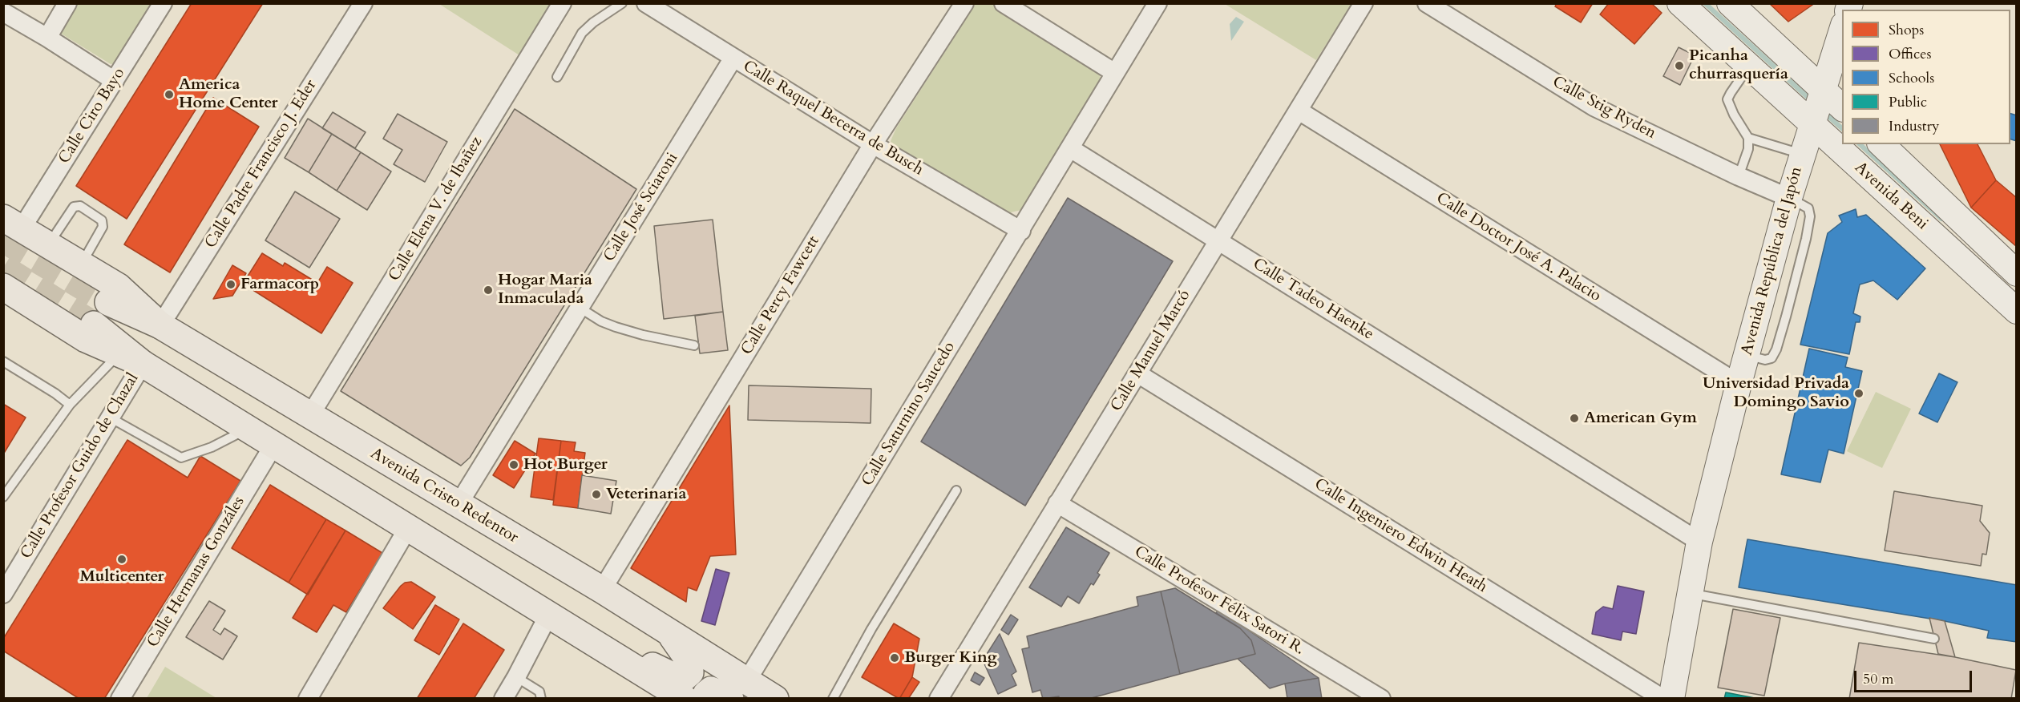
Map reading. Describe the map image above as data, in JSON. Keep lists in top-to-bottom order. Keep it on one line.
{"streets":{"main road":["Avenida Cristo Redentor"],"street":["Calle Stig Ryden","Calle Ciro Bayo","Calle Raquel Becerra de Busch","Calle Padre Francisco J. Eder","Avenida Beni","Calle José Sciaroni","Calle Elena V. de Ibañez","Calle Doctor José A. Palacio","Avenida República del Japón","Calle Percy Fawcett","Calle Tadeo Haenke","Calle Manuel Marcó","Calle Saturnino Saucedo","Calle Profesor Guido de Chazal","Calle Ingeniero Edwin Heath","Calle Hermanas Gonzáles","Calle Profesor Félix Satori R."]},"crossings":[["Calle Stig Ryden","Avenida República del Japón"],["Calle Raquel Becerra de Busch","Calle José Sciaroni"],["Calle Raquel Becerra de Busch","Calle Percy Fawcett"],["Calle Raquel Becerra de Busch","Calle Saturnino Saucedo"],["Calle Padre Francisco J. Eder","Avenida Cristo Redentor"],["Avenida Beni","Avenida República del Japón"],["Calle José Sciaroni","Avenida Cristo Redentor"],["Calle Elena V. de Ibañez","Avenida Cristo Redentor"],["Calle Doctor José A. Palacio","Avenida República del Japón"],["Calle Doctor José A. Palacio","Calle Manuel Marcó"],["Avenida República del Japón","Calle Tadeo Haenke"],["Calle Percy Fawcett","Avenida Cristo Redentor"],["Calle Tadeo Haenke","Calle Manuel Marcó"],["Calle Tadeo Haenke","Calle Saturnino Saucedo"],["Calle Manuel Marcó","Calle Ingeniero Edwin Heath"],["Calle Manuel Marcó","Calle Profesor Félix Satori R."],["Calle Saturnino Saucedo","Avenida Cristo Redentor"]],"places":["Picanha churrasquería","America Home Center","Farmacorp","Hogar Maria Inmaculada","Universidad Privada Domingo Savio","American Gym","Hot Burger","Veterinaria","Multicenter","Burger King"],"legend":["Shops","Offices","Schools","Public","Industry"],"scale_bar":"50 m"}
